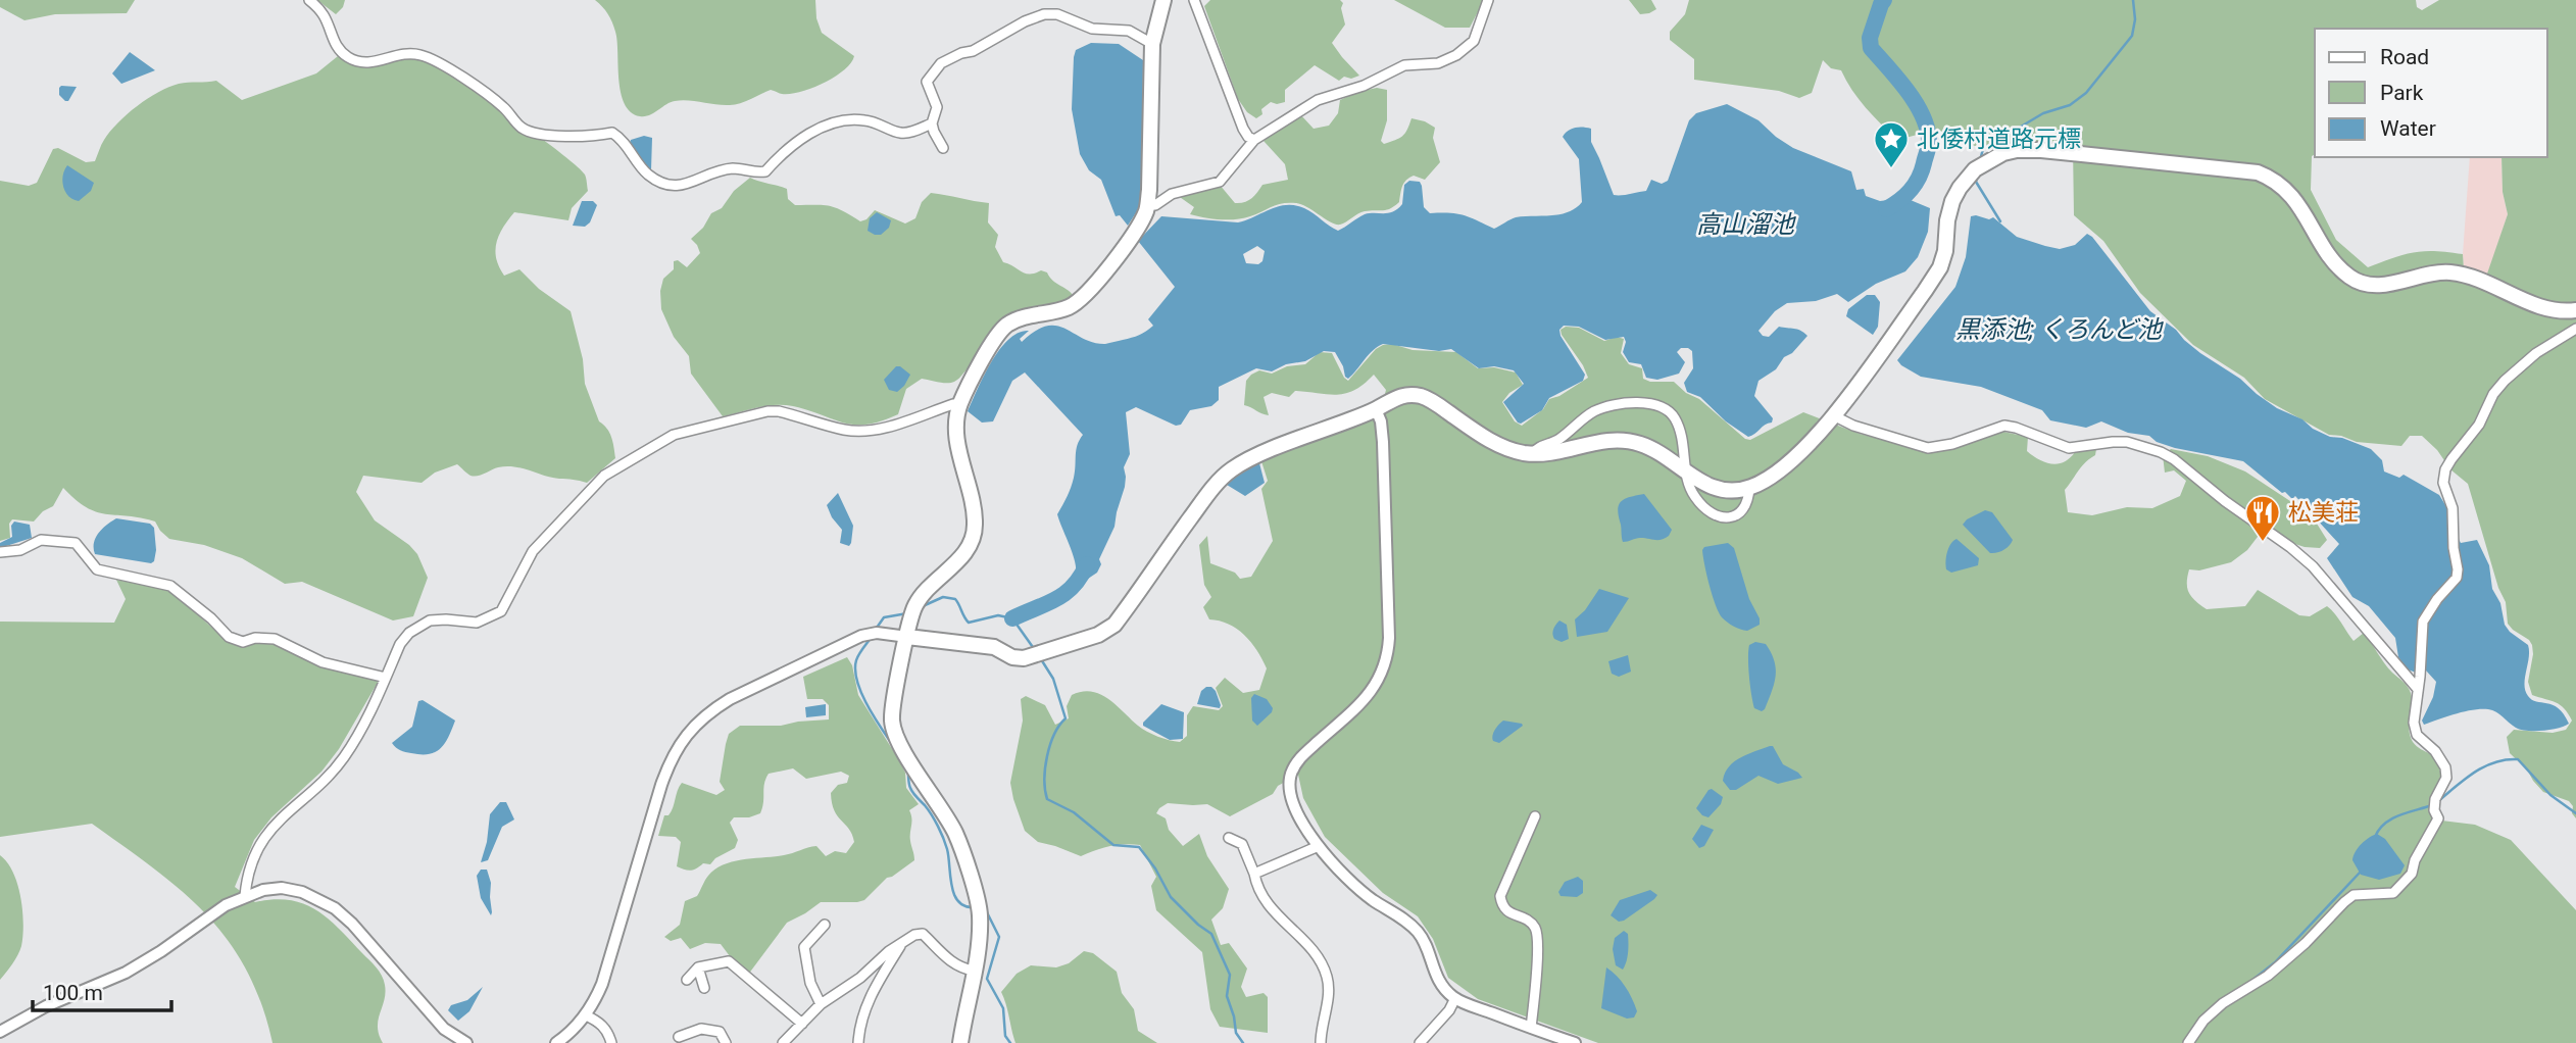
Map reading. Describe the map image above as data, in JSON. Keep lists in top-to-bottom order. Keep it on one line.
{"water":["高山溜池","黒添池; くろんど池"],"places":{"place":["北倭村道路元標"],"restaurant":["松美荘"]},"legend":["Road","Park","Water"],"scale_bar":"100 m"}
